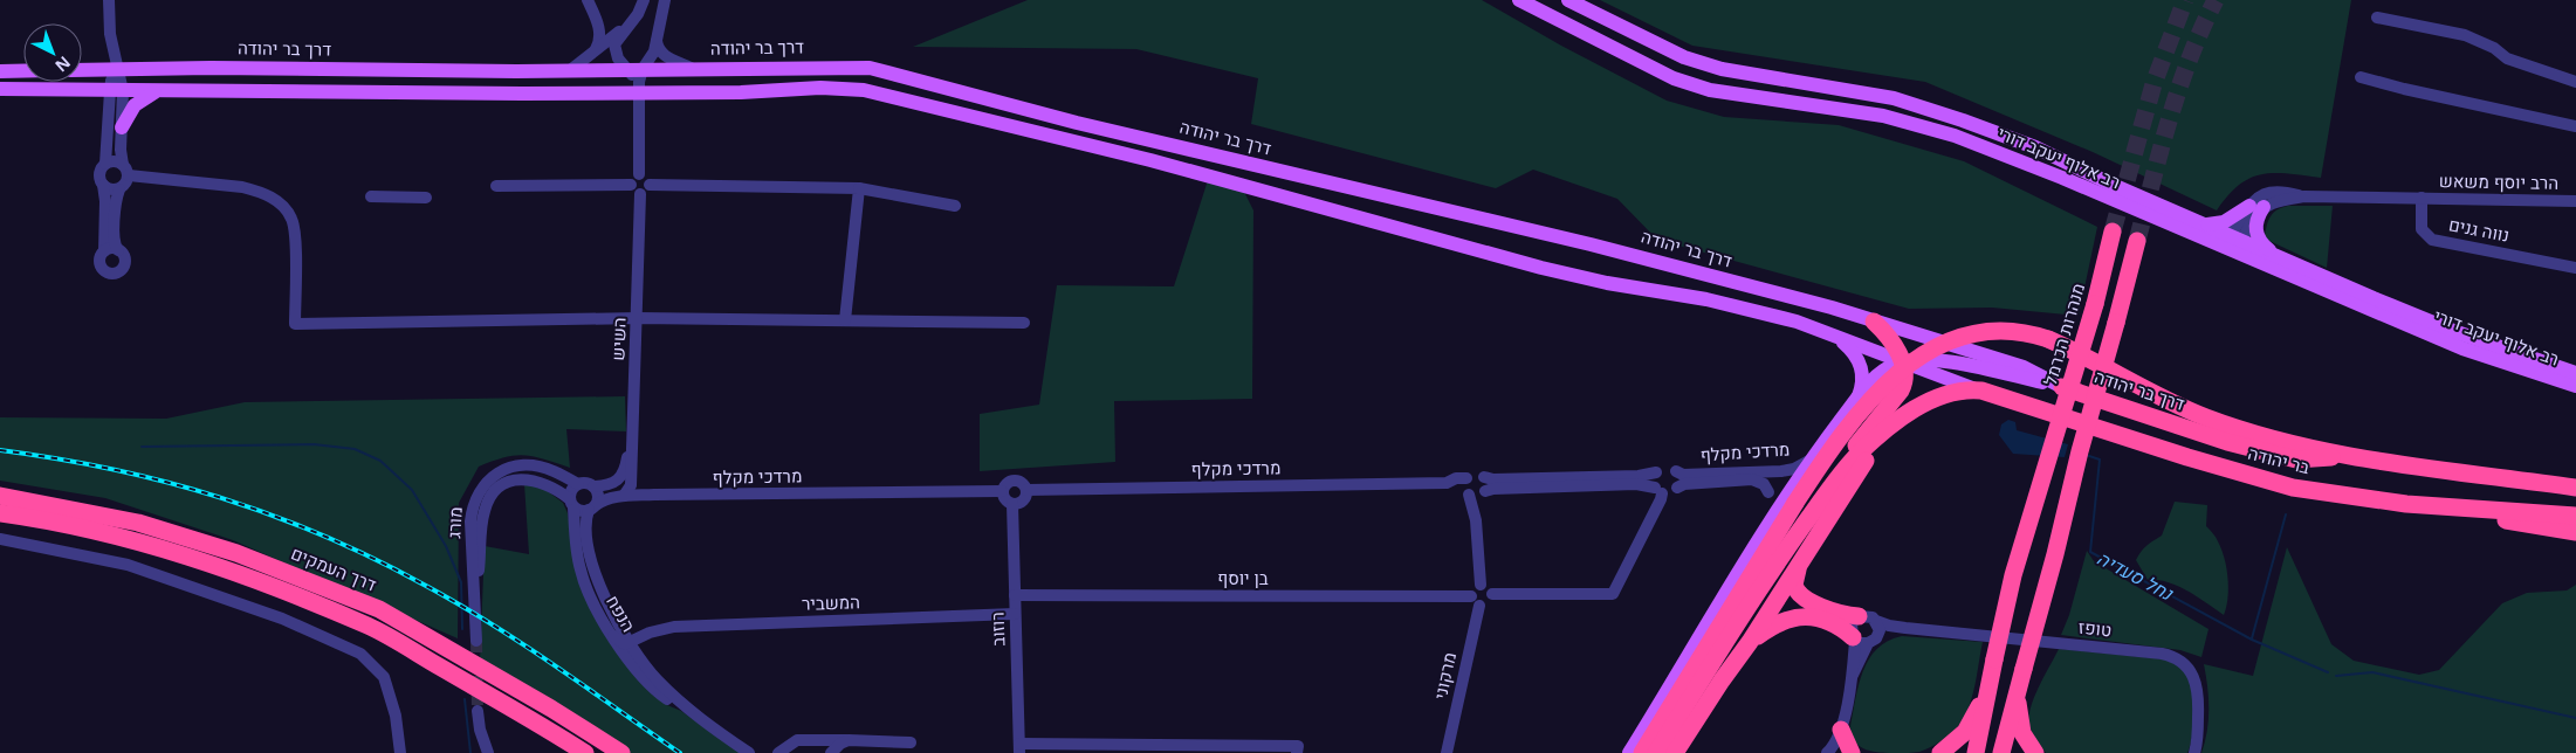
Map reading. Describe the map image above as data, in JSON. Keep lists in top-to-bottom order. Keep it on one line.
{"streets":{"highway":["דרך בר יהודה","מנהרות הכרמל","בר יהודה","דרך העמקים"],"main road":["רב אלוף יעקב דורי"],"street":["הרב יוסף משאש","נווה גנים","השיש","מרדכי מקלף","מורג","בן יוסף","המשביר","הנפח","רוזוב","טופז","מרקוני"]},"crossings":[["דרך בר יהודה","בר יהודה"],["הרב יוסף משאש","נווה גנים"],["השיש","מרדכי מקלף"],["מרדכי מקלף","מורג"],["מרדכי מקלף","הנפח"],["מרדכי מקלף","רוזוב"],["מורג","הנפח"],["בן יוסף","רוזוב"],["בן יוסף","מרקוני"],["המשביר","הנפח"],["המשביר","רוזוב"]],"water":["נחל סעדיה"],"north":"bottom right"}
